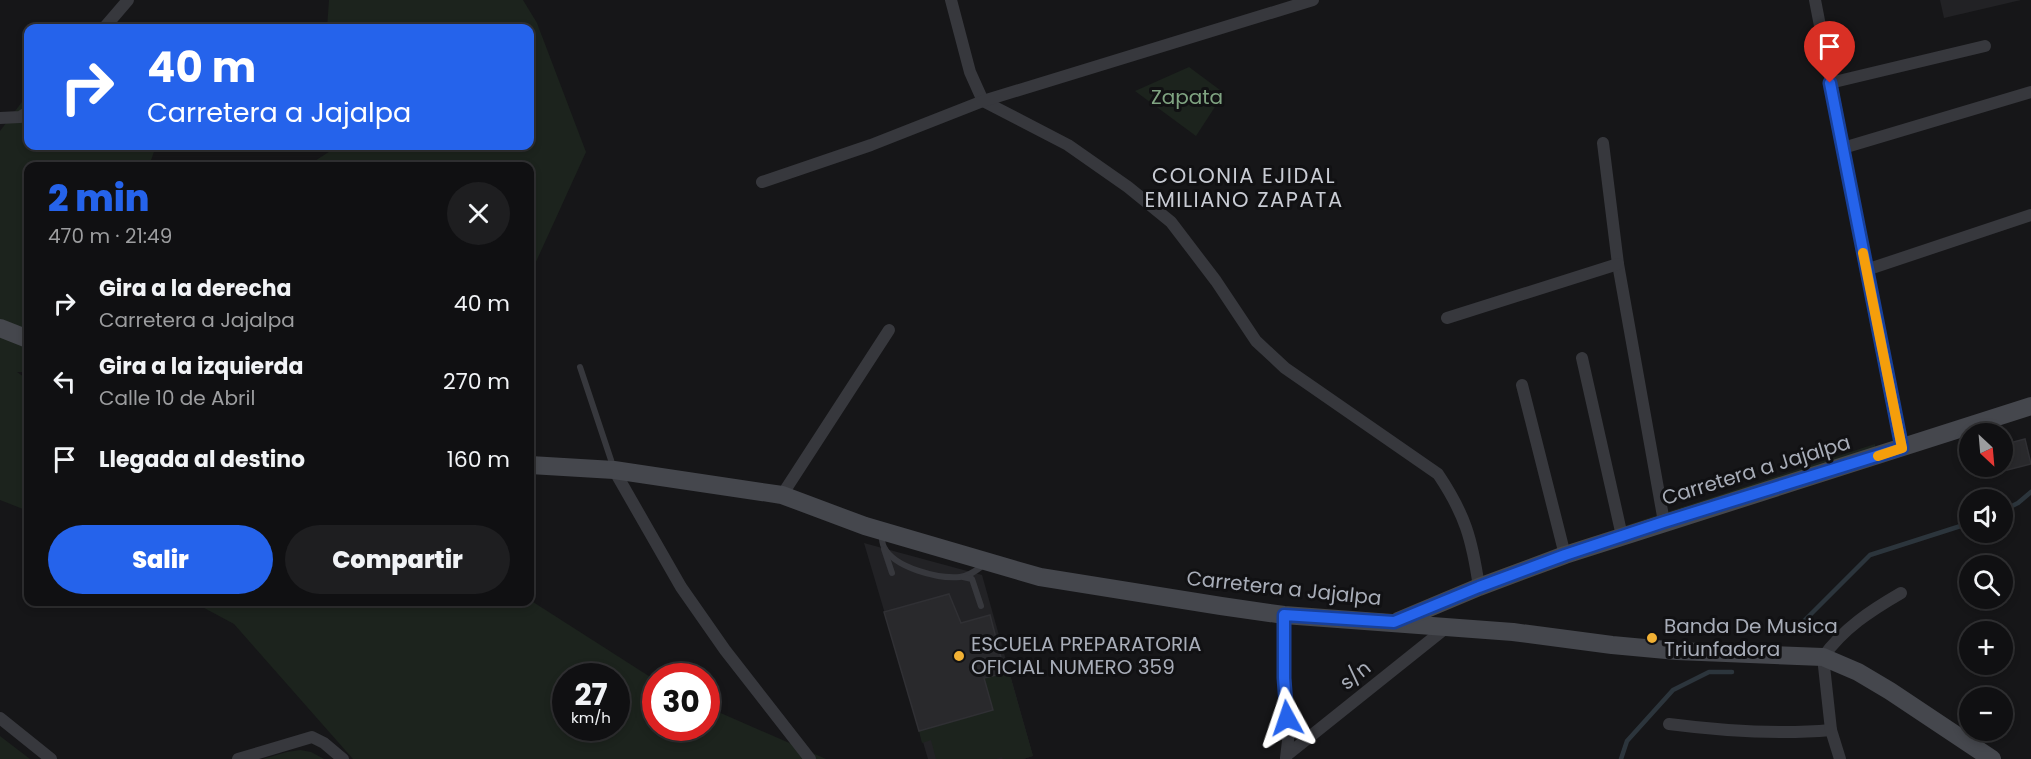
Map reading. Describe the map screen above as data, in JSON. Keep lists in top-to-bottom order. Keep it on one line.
{"streets":{"street":["Carretera a Jajalpa","s/n"]},"districts":["COLONIA EJIDAL EMILIANO ZAPATA"],"parks":["Zapata"],"places":["Banda De Musica Triunfadora","ESCUELA PREPARATORIA OFICIAL NUMERO 359"],"north":"bottom right","page":{"turn":["40 m","Carretera a Jajalpa"],"heading":["2 min","470 m · 21:49"],"list":[{"name":"Gira a la derecha","note":"Carretera a Jajalpa","value":"40 m"},{"name":"Gira a la izquierda","note":"Calle 10 de Abril","value":"270 m"},{"name":"Llegada al destino","value":"160 m"}],"map_buttons":["+","−"],"buttons":["Salir","Compartir"],"speed":"27 km/h","limit":"30"}}
